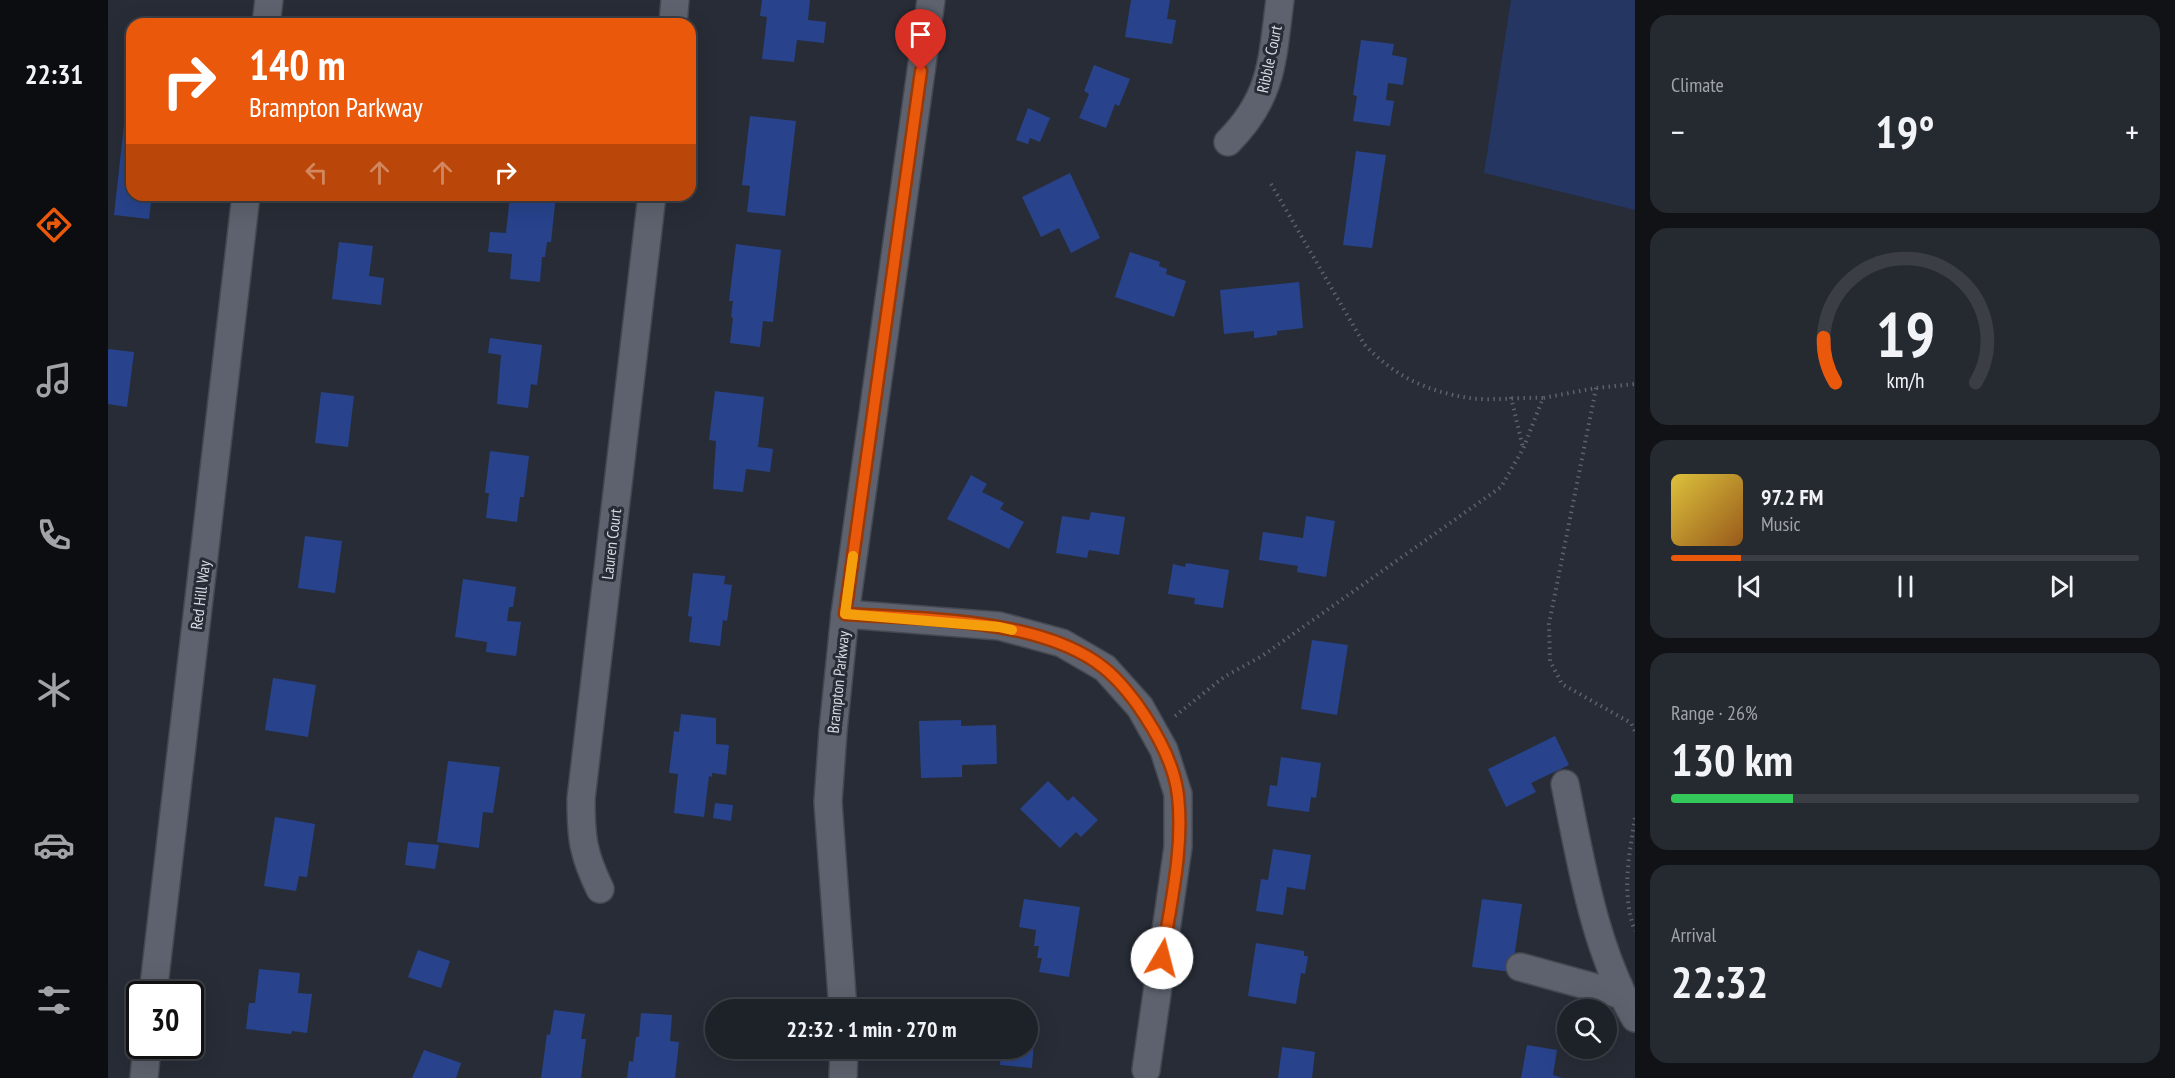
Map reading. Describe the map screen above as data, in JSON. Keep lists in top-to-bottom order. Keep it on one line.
{"streets":{"street":["Ribble Court","Lauren Court","Red Hill Way","Brampton Parkway"]},"page":{"tabs":"22:31","tile":["Climate",["Range · 26%","130 km"],["Arrival","22:32"]],"turn":["140 m","Brampton Parkway"],"heat":["−","19°","+"],"song":["97.2 FM","Music"],"limit":"30","trip":"22:32 · 1 min · 270 m","gauge":["19","km/h"]}}
